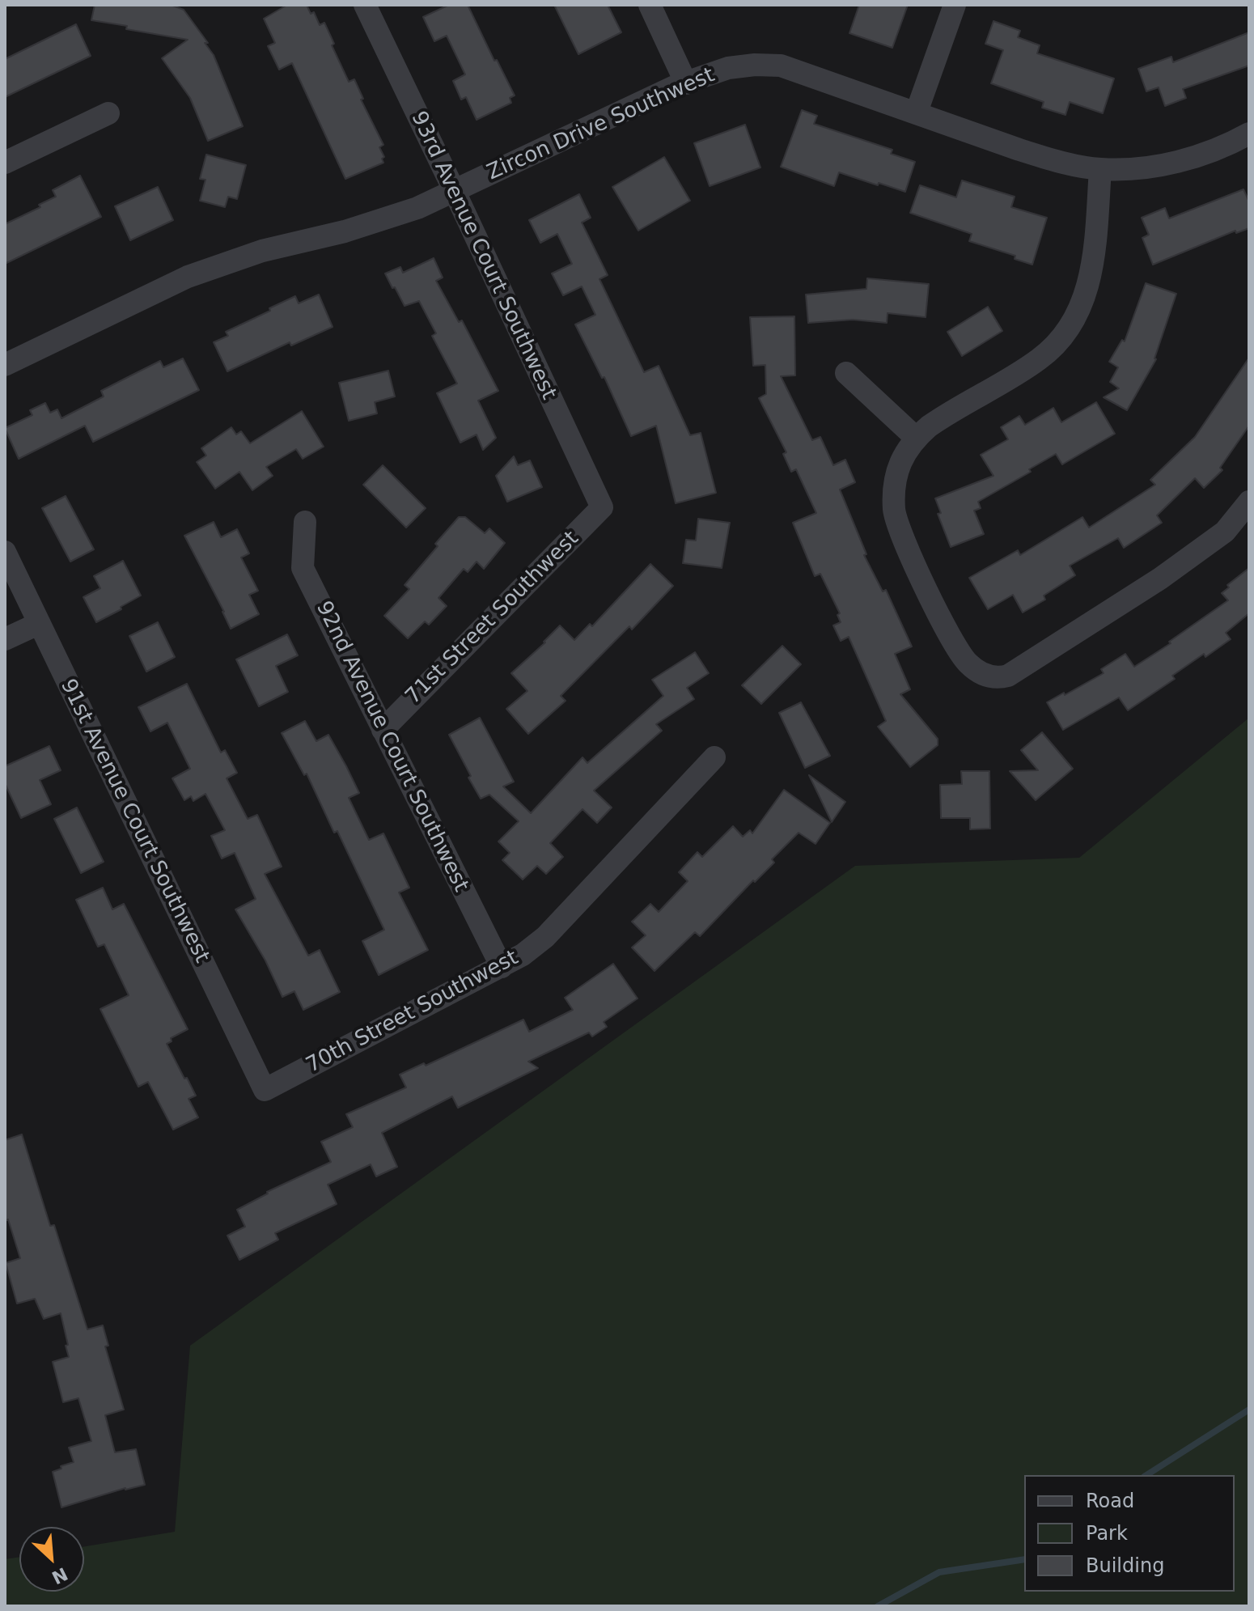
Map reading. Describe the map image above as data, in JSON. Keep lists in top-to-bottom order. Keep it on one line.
{"streets":{"street":["Zircon Drive Southwest","93rd Avenue Court Southwest","71st Street Southwest","92nd Avenue Court Southwest","91st Avenue Court Southwest","70th Street Southwest"]},"crossings":[["Zircon Drive Southwest","93rd Avenue Court Southwest"],["93rd Avenue Court Southwest","71st Street Southwest"],["71st Street Southwest","92nd Avenue Court Southwest"],["92nd Avenue Court Southwest","70th Street Southwest"],["91st Avenue Court Southwest","70th Street Southwest"]],"legend":["Road","Park","Building"],"north":"bottom right"}
